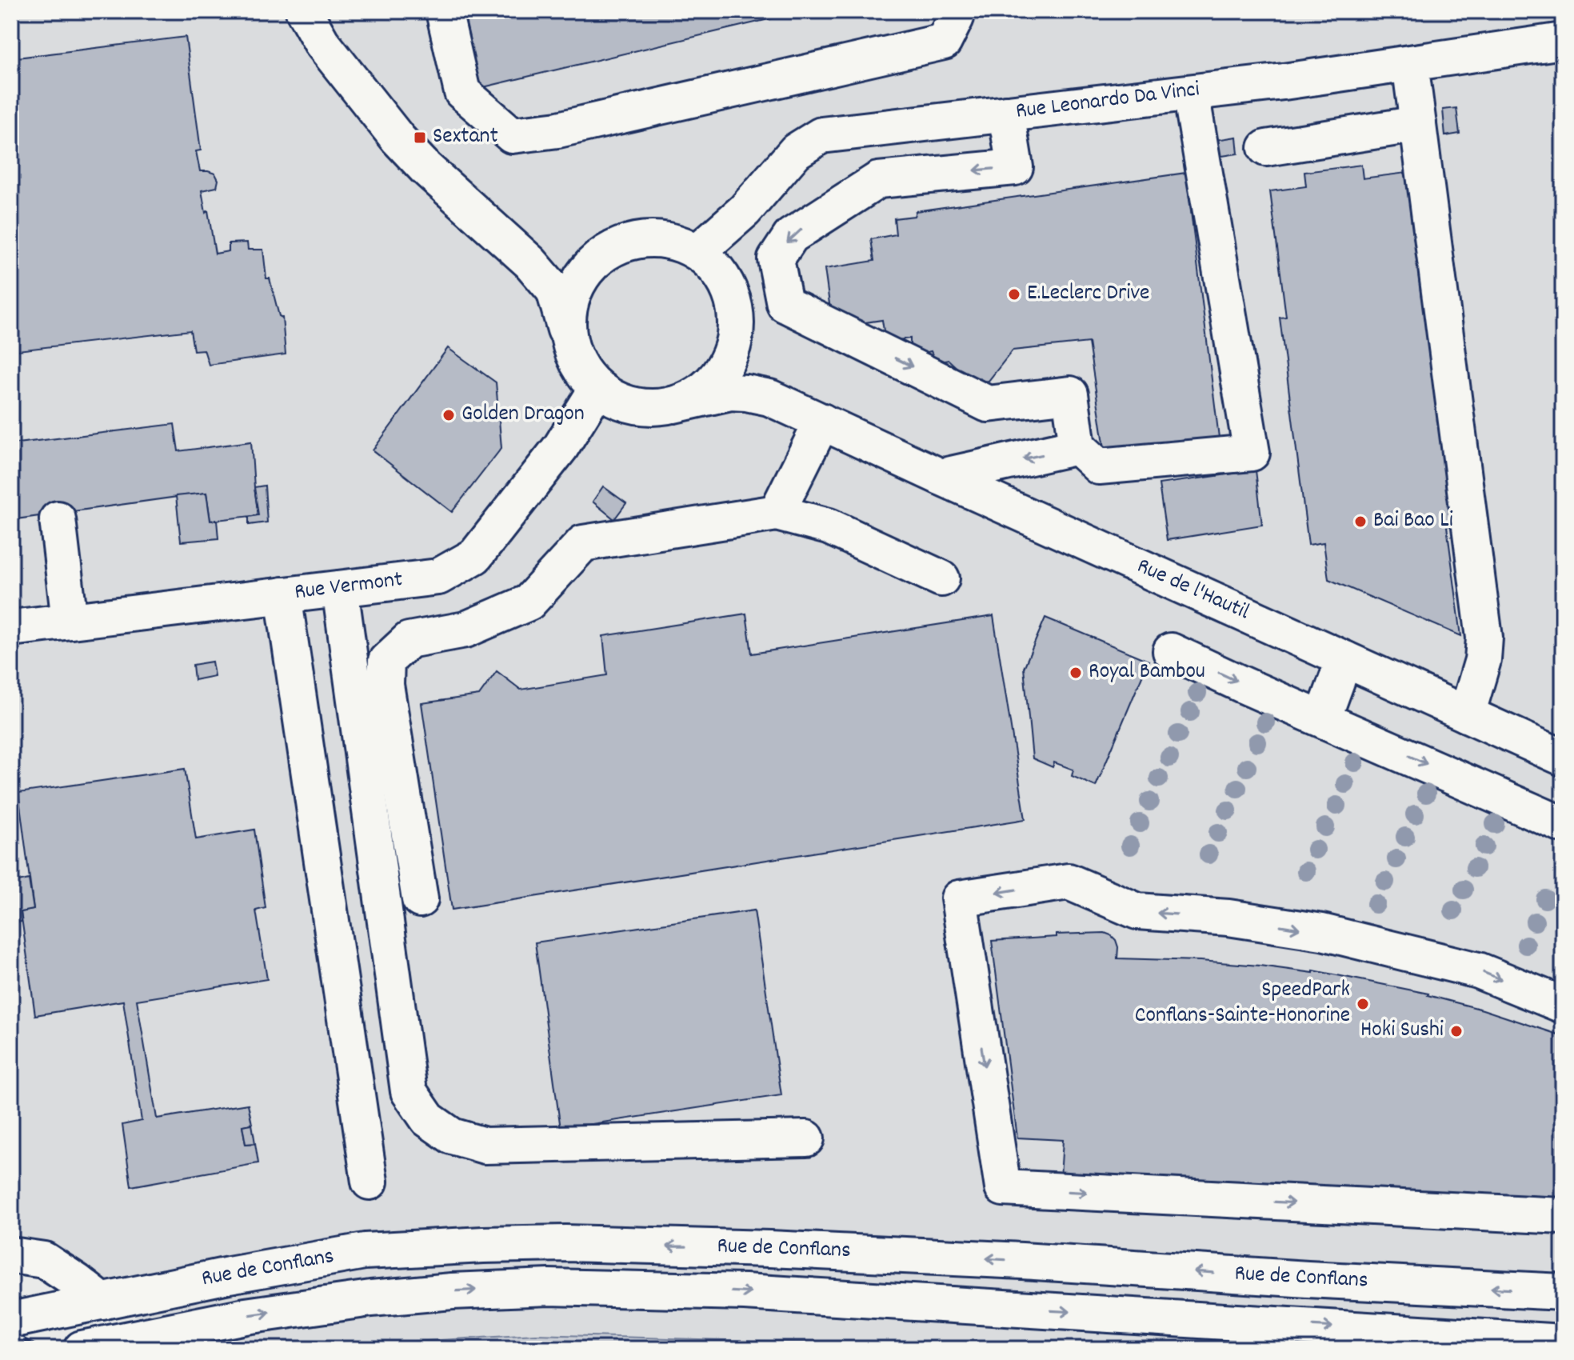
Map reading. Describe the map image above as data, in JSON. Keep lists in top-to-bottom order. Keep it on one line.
{"streets":{"street":["Rue Leonardo Da Vinci","Rue Vermont","Rue de l'Hautil","Rue de Conflans"]},"crossings":[["Rue Leonardo Da Vinci","Rue Vermont"],["Rue Leonardo Da Vinci","Rue de l'Hautil"],["Rue Vermont","Rue de l'Hautil"]],"places":{"transit":["Sextant"],"other":["E.Leclerc Drive","Golden Dragon","Bai Bao Li","Royal Bambou","SpeedPark Conflans-Sainte-Honorine","Hoki Sushi"]}}
